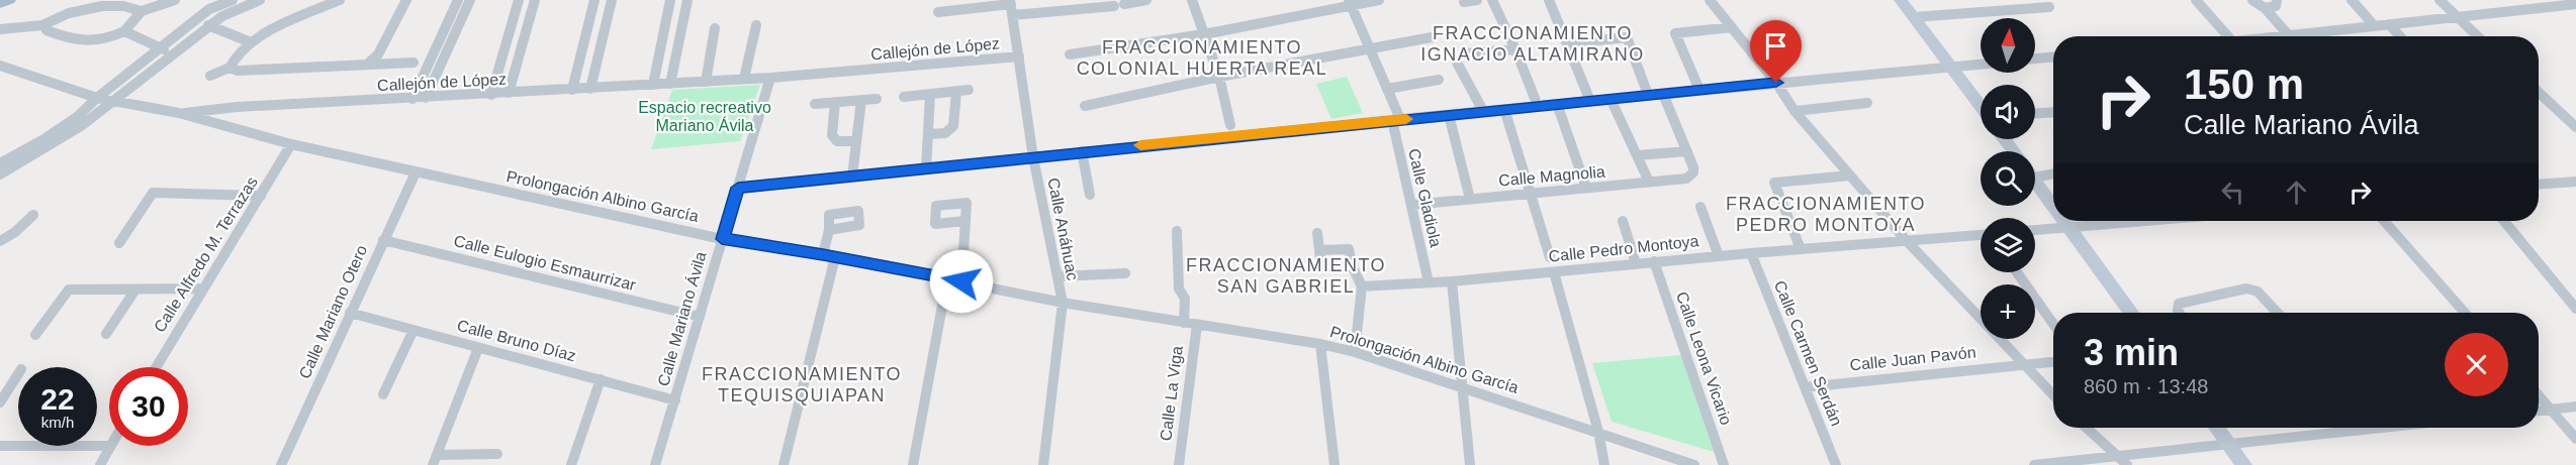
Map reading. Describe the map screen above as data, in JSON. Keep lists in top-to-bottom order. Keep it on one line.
{"streets":{"street":["Callejón de López","Calle Magnolia","Prolongación Albino García","Calle Gladiola","Calle Anáhuac","Calle Pedro Montoya","Calle Alfredo M. Terrazas","Calle Eulogio Esmaurrizar","Calle Mariano Otero","Calle Mariano Ávila","Calle Bruno Díaz","Calle Carmen Serdán","Calle Leona Vicario","Calle Juan Pavón","Calle La Viga"]},"crossings":[["Callejón de López","Prolongación Albino García"],["Callejón de López","Calle Anáhuac"],["Callejón de López","Calle Mariano Ávila"],["Calle Magnolia","Calle Gladiola"],["Prolongación Albino García","Calle Anáhuac"],["Prolongación Albino García","Calle Alfredo M. Terrazas"],["Prolongación Albino García","Calle Mariano Otero"],["Prolongación Albino García","Calle Mariano Ávila"],["Prolongación Albino García","Calle La Viga"],["Calle Gladiola","Calle Pedro Montoya"],["Calle Pedro Montoya","Calle Carmen Serdán"],["Calle Pedro Montoya","Calle Leona Vicario"],["Calle Eulogio Esmaurrizar","Calle Mariano Otero"],["Calle Eulogio Esmaurrizar","Calle Mariano Ávila"],["Calle Mariano Otero","Calle Bruno Díaz"],["Calle Mariano Ávila","Calle Bruno Díaz"],["Calle Carmen Serdán","Calle Juan Pavón"]],"districts":["FRACCIONAMIENTO IGNACIO ALTAMIRANO","FRACCIONAMIENTO COLONIAL HUERTA REAL","FRACCIONAMIENTO PEDRO MONTOYA","FRACCIONAMIENTO SAN GABRIEL","FRACCIONAMIENTO TEQUISQUIAPAN"],"parks":["Espacio recreativo Mariano Ávila"],"north":"top","page":{"map_buttons":"+","turn":["150 m","Calle Mariano Ávila"],"heading":["3 min","860 m · 13:48"],"speed":"22 km/h","limit":"30"}}
